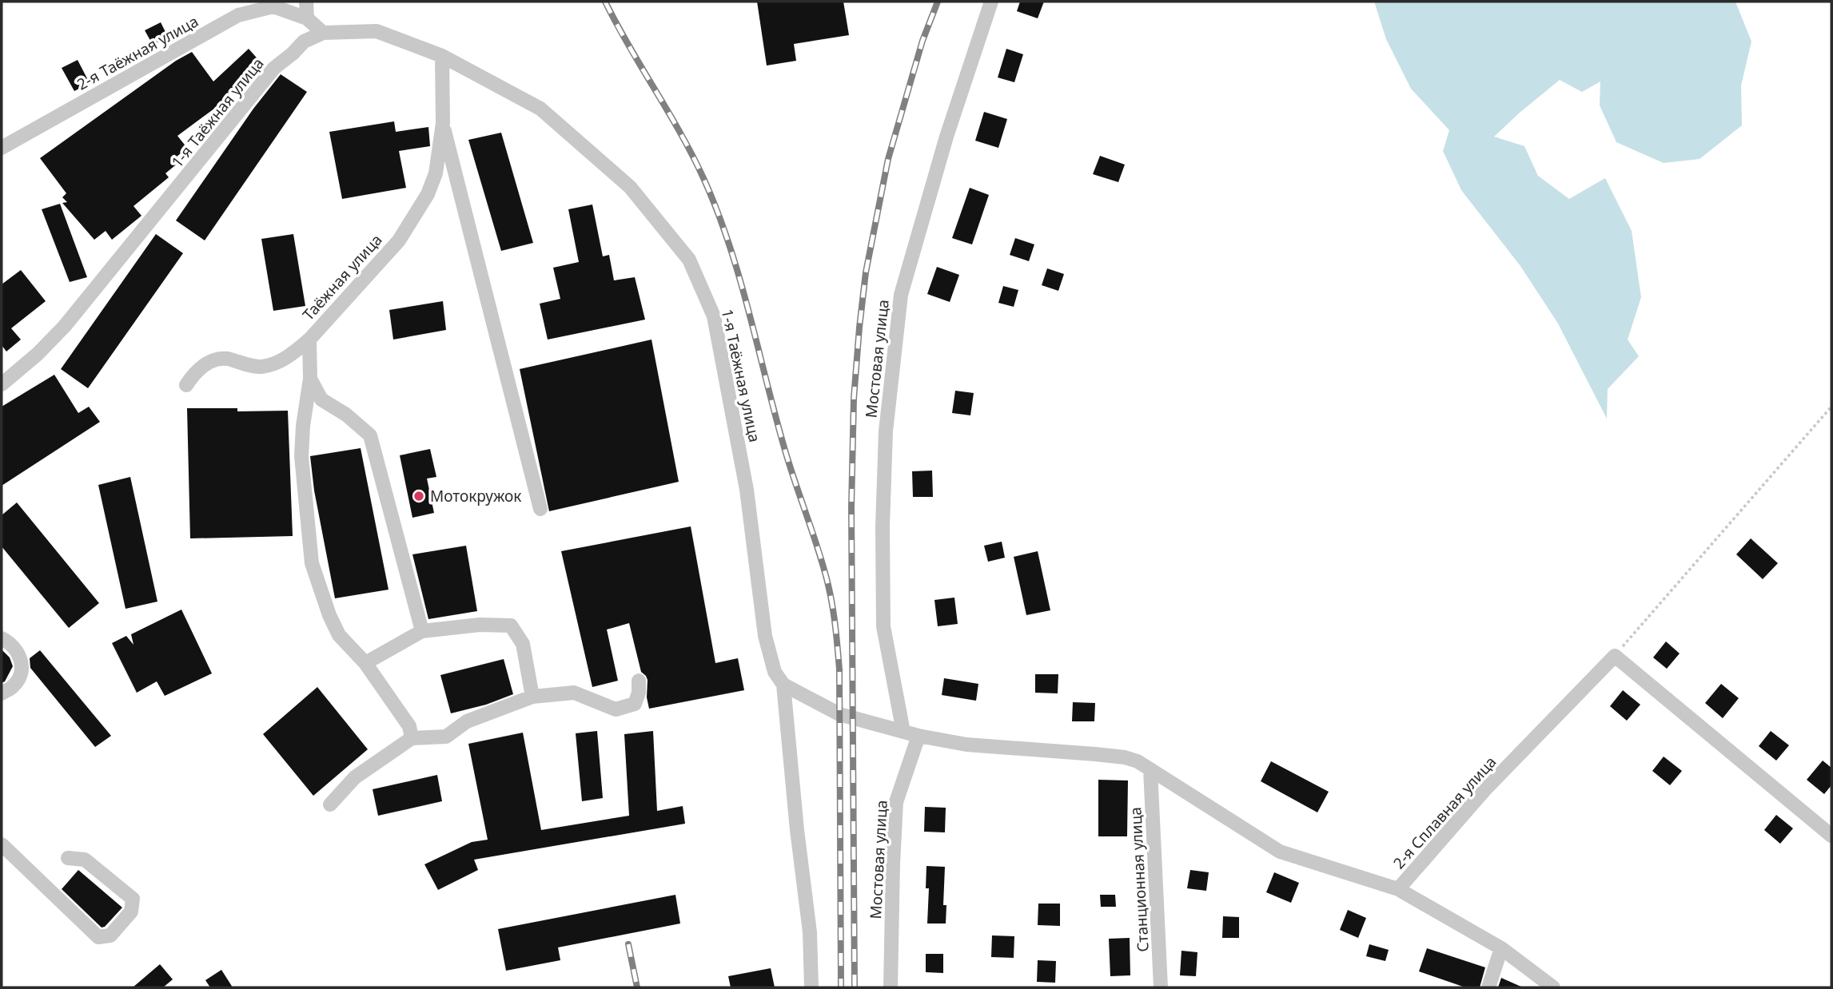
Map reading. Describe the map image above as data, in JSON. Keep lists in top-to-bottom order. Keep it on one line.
{"streets":{"street":["2-я Таёжная улица","1-я Таёжная улица","Таёжная улица","Мостовая улица","2-я Сплавная улица","Станционная улица"]},"crossings":[["2-я Таёжная улица","1-я Таёжная улица"],["1-я Таёжная улица","Таёжная улица"],["1-я Таёжная улица","2-я Сплавная улица"],["Мостовая улица","2-я Сплавная улица"],["2-я Сплавная улица","Станционная улица"]],"places":["Мотокружок"]}
